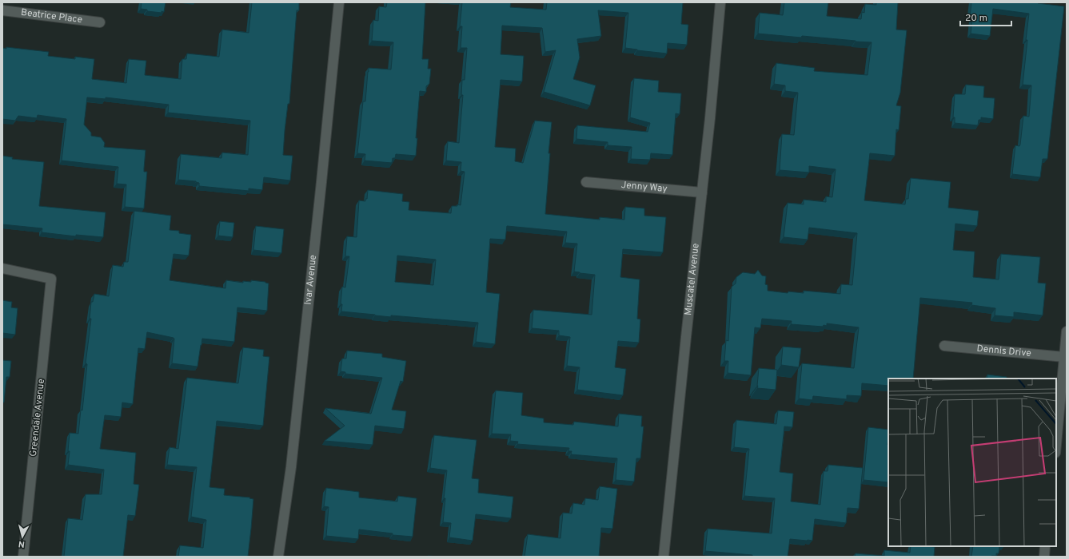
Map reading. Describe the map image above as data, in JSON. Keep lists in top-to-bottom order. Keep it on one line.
{"streets":{"street":["Beatrice Place","Jenny Way","Ivar Avenue","Muscatel Avenue","Dennis Drive","Greendale Avenue"]},"crossings":[["Jenny Way","Muscatel Avenue"]],"scale_bar":"20 m","north":"bottom"}
